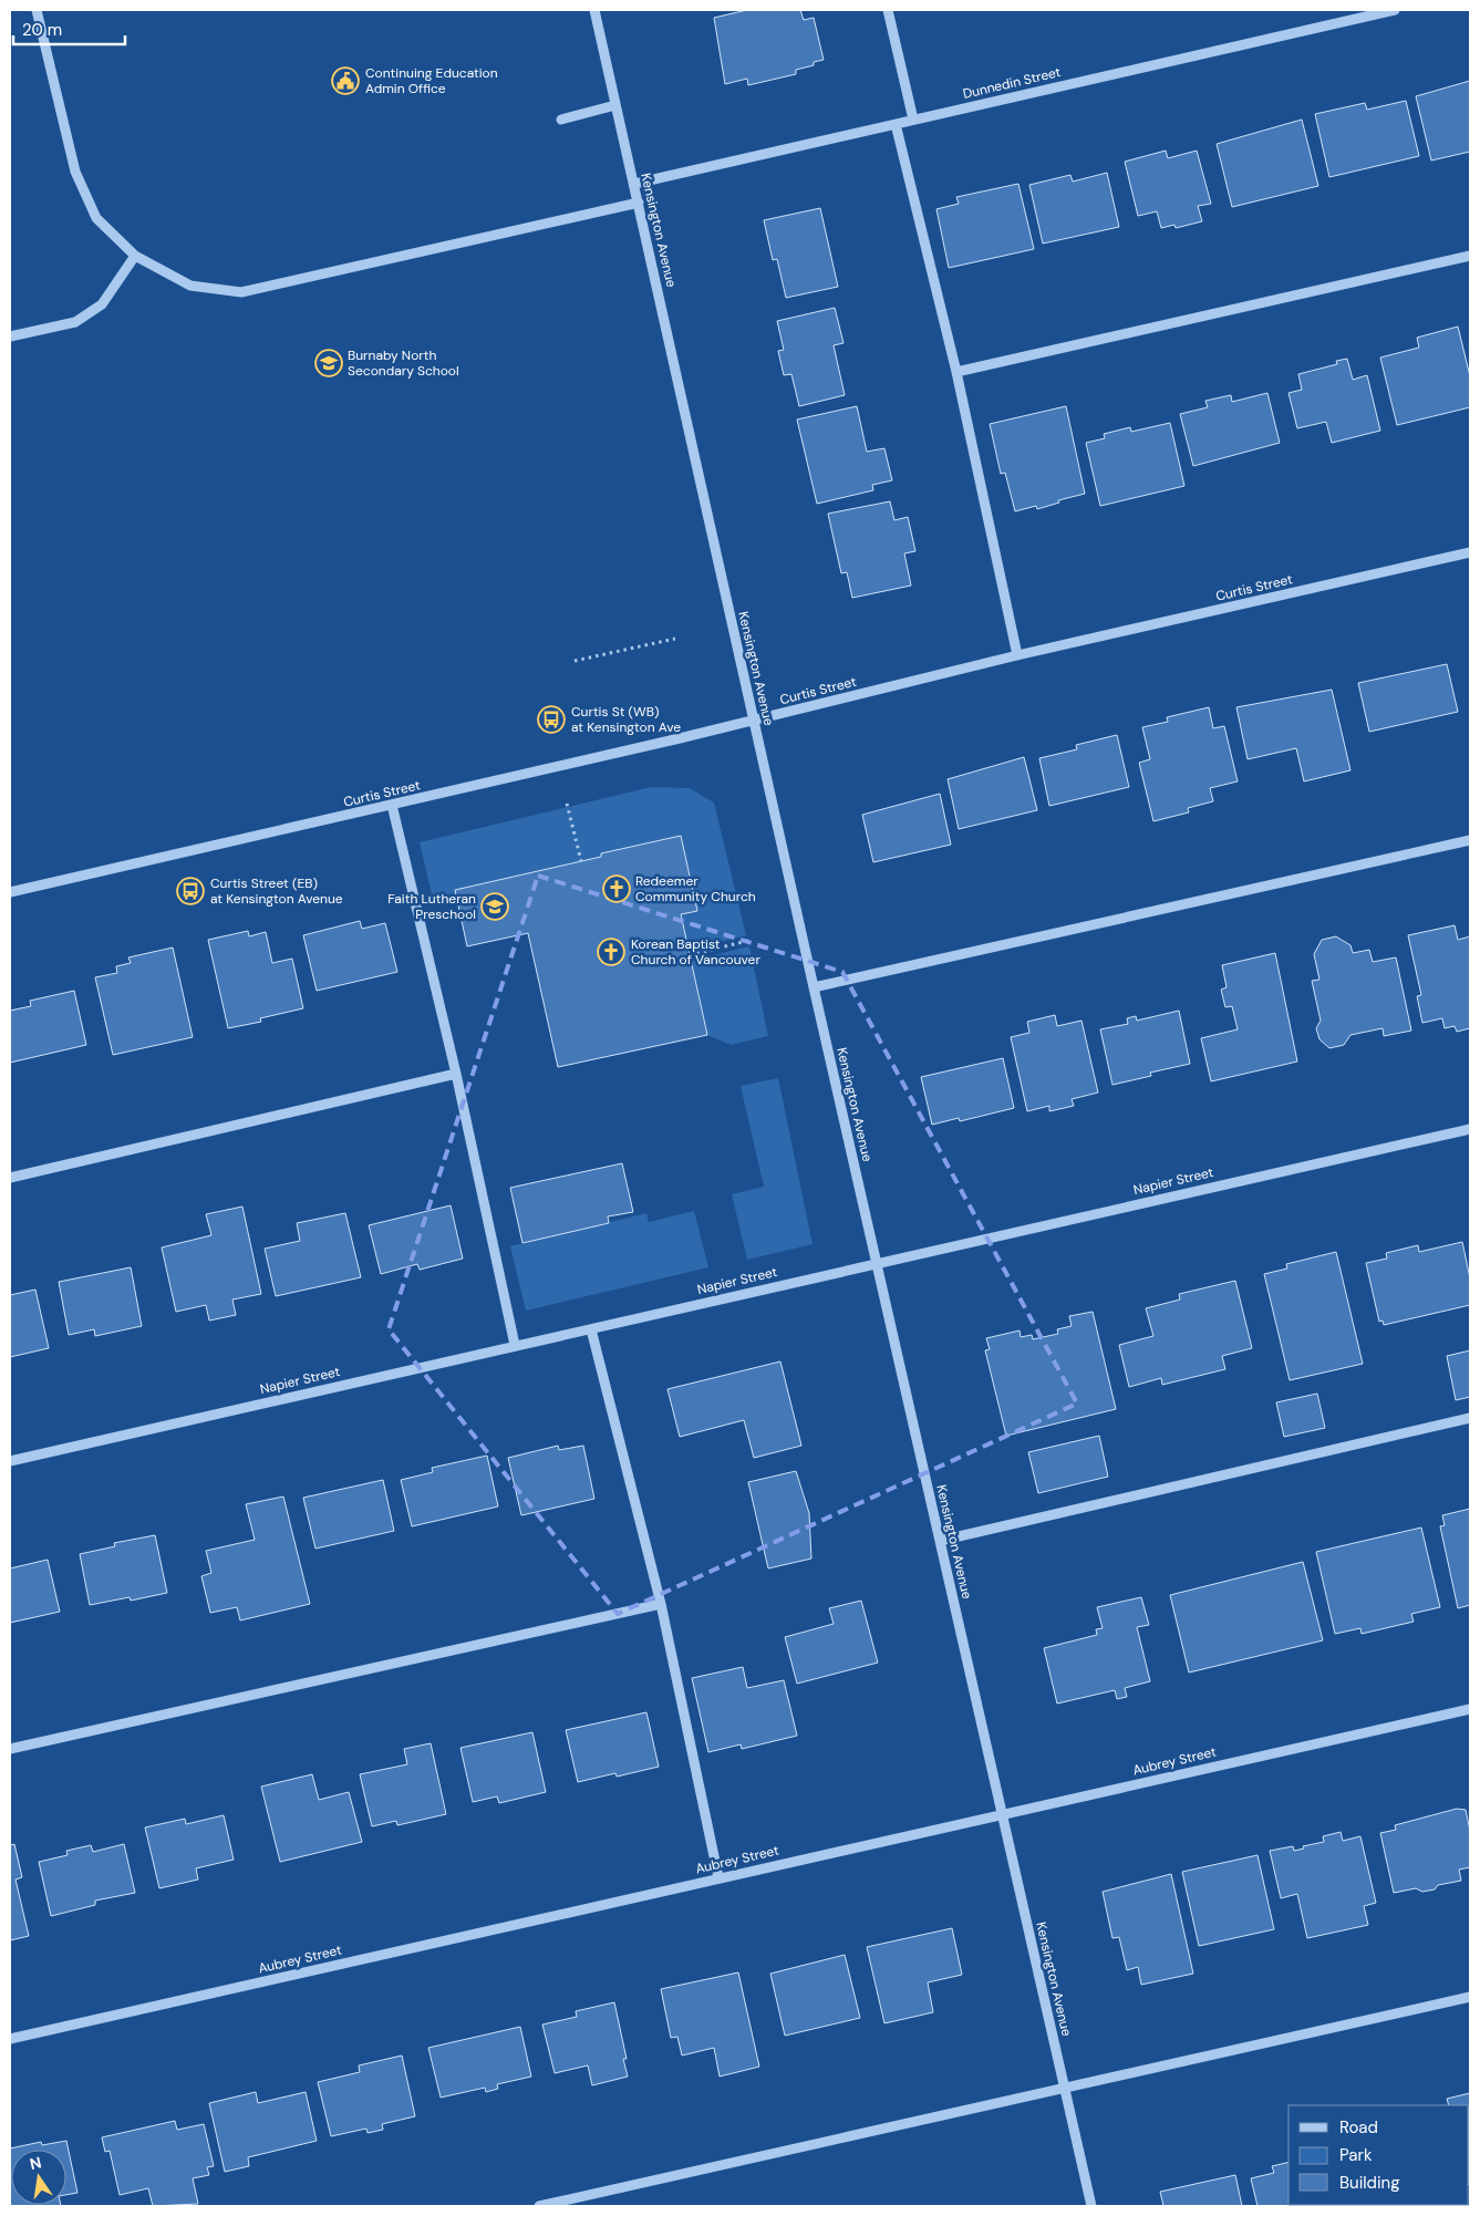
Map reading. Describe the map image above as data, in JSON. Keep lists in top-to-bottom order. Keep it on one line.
{"streets":{"street":["Dunnedin Street","Kensington Avenue","Curtis Street","Napier Street","Aubrey Street"]},"crossings":[["Dunnedin Street","Kensington Avenue"],["Kensington Avenue","Curtis Street"],["Kensington Avenue","Napier Street"],["Kensington Avenue","Aubrey Street"]],"places":{"public building":["Continuing Education Admin Office"],"school or university":["Burnaby North Secondary School","Faith Lutheran Preschool"],"bus stop":["Curtis St (WB) at Kensington Ave","Curtis Street (EB) at Kensington Avenue"],"church":["Redeemer Community Church","Korean Baptist Church of Vancouver"]},"legend":["Road","Park","Building"],"scale_bar":"20 m","north":"top"}
